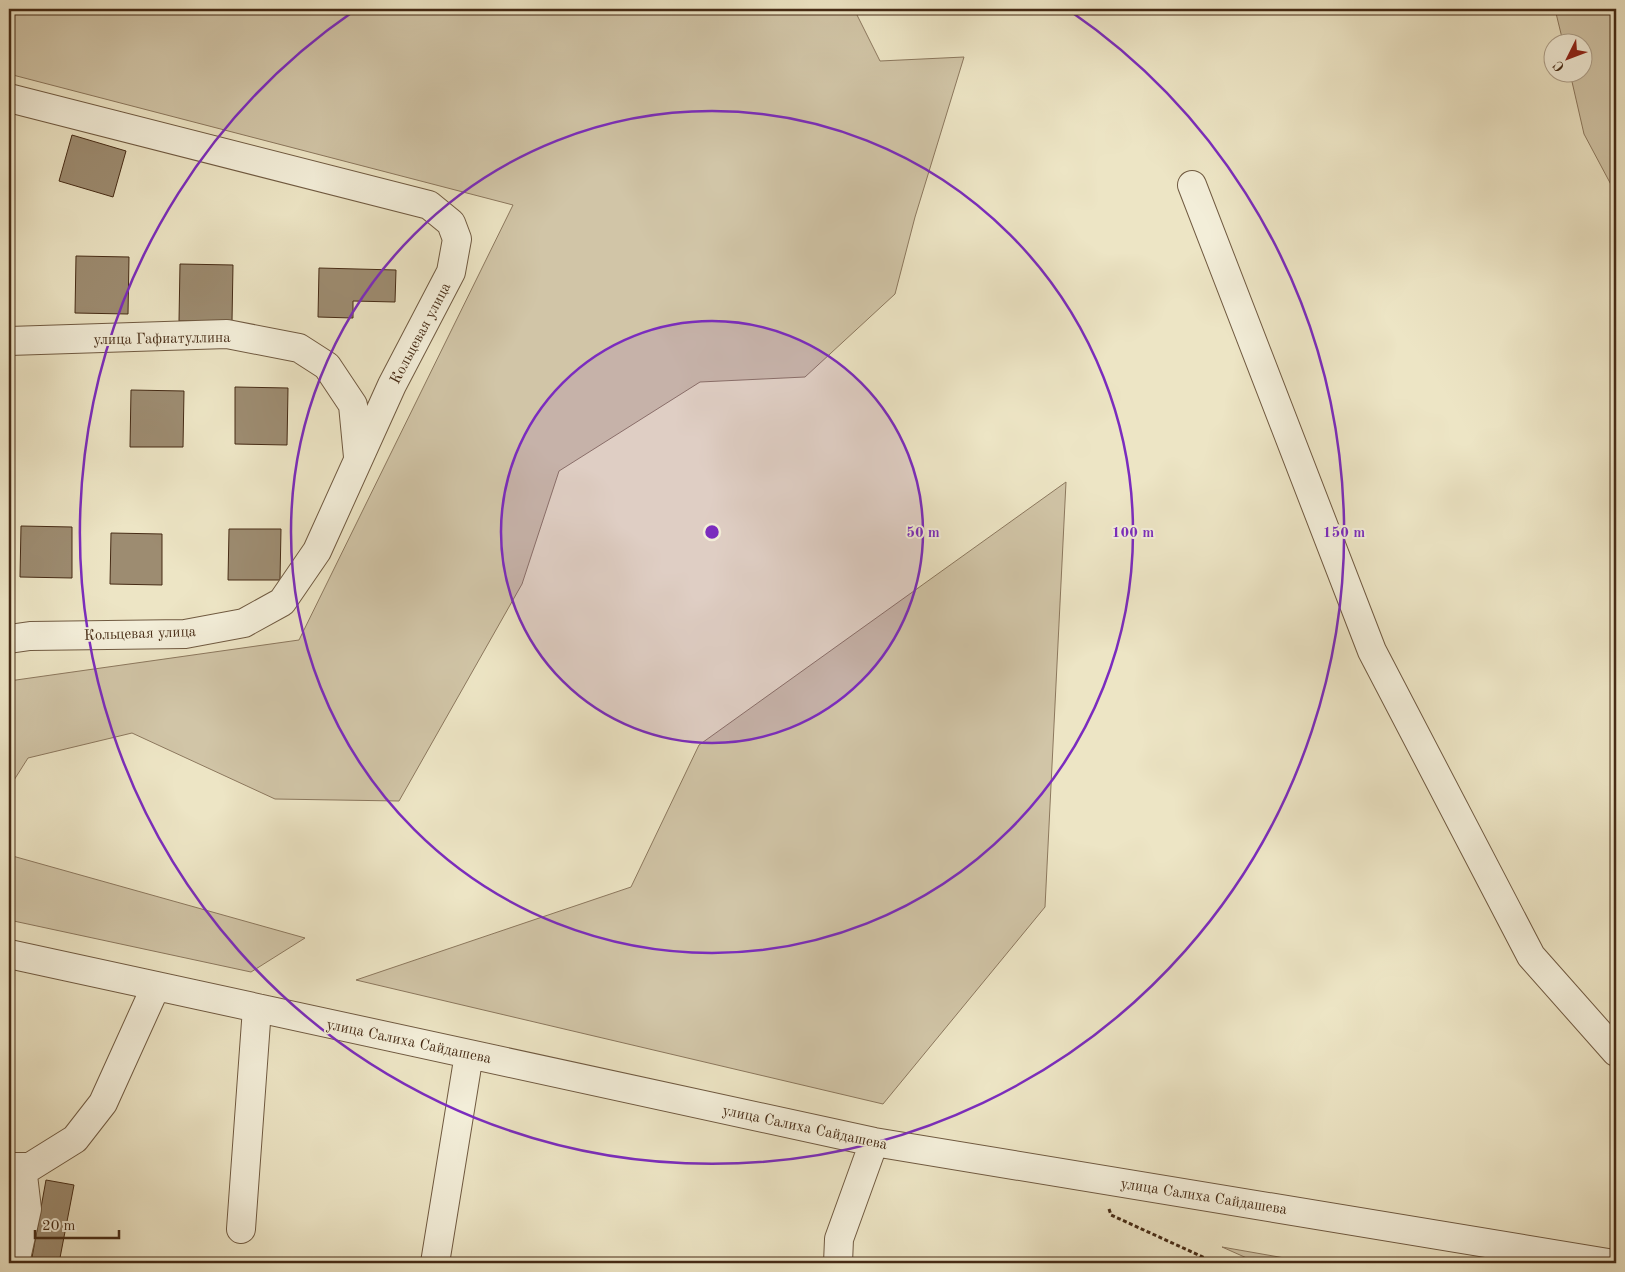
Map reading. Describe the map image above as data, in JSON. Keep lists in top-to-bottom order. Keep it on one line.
{"streets":{"street":["Кольцевая улица","улица Гафиатуллина","улица Салиха Сайдашева"]},"crossings":[["Кольцевая улица","улица Гафиатуллина"]],"scale_bar":"20 m","north":"bottom left","rings":["50 m","100 m","150 m"]}
